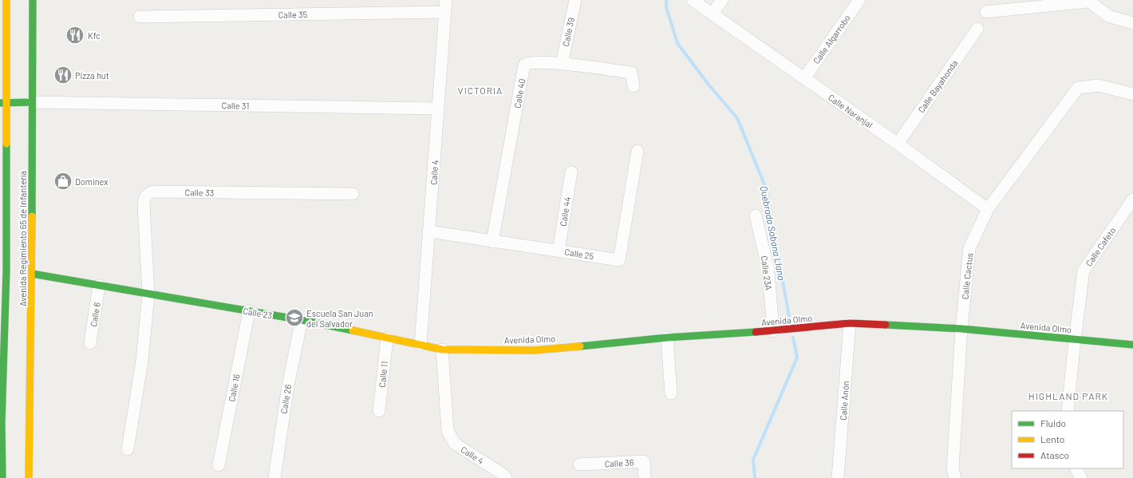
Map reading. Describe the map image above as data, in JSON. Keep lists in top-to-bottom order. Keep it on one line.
{"streets":{"main road":["Avenida Regimiento 65 de Infantería","Calle 23","Avenida Olmo"],"street":["Calle 35","Calle 39","Calle Algarrobo","Calle Bayahonda","Calle 40","Calle 31","Calle Naranjal","Calle 4","Calle 33","Calle 44","Calle Cafeto","Calle 25","Calle 23A","Calle Cactus","Calle 6","Calle 11","Calle 16","Calle 26","Calle Anón","Calle 36"]},"crossings":[["Calle 35","Calle 4"],["Calle 39","Calle 40"],["Calle Algarrobo","Calle Naranjal"],["Calle Bayahonda","Calle Naranjal"],["Calle 40","Calle 25"],["Calle 31","Calle 4"],["Calle 31","Avenida Regimiento 65 de Infantería"],["Calle Naranjal","Calle Cactus"],["Calle 4","Calle 25"],["Calle 4","Calle 23"],["Calle 4","Avenida Olmo"],["Calle 33","Calle 23"],["Calle 44","Calle 25"],["Avenida Regimiento 65 de Infantería","Calle 23"],["Calle Cafeto","Avenida Olmo"],["Calle 23A","Avenida Olmo"],["Calle Cactus","Avenida Olmo"],["Calle 23","Calle 6"],["Calle 23","Avenida Olmo"],["Calle 23","Calle 11"],["Calle 23","Calle 16"],["Calle 23","Calle 26"],["Avenida Olmo","Calle Anón"]],"districts":["VICTORIA","HIGHLAND PARK"],"water":["Quebrada Sabana Llana"],"places":{"restaurant":["Kfc","Pizza hut"],"shop":["Dominex"],"school or university":["Escuela San Juan del Salvador"]},"legend":["Fluido","Lento","Atasco"]}
